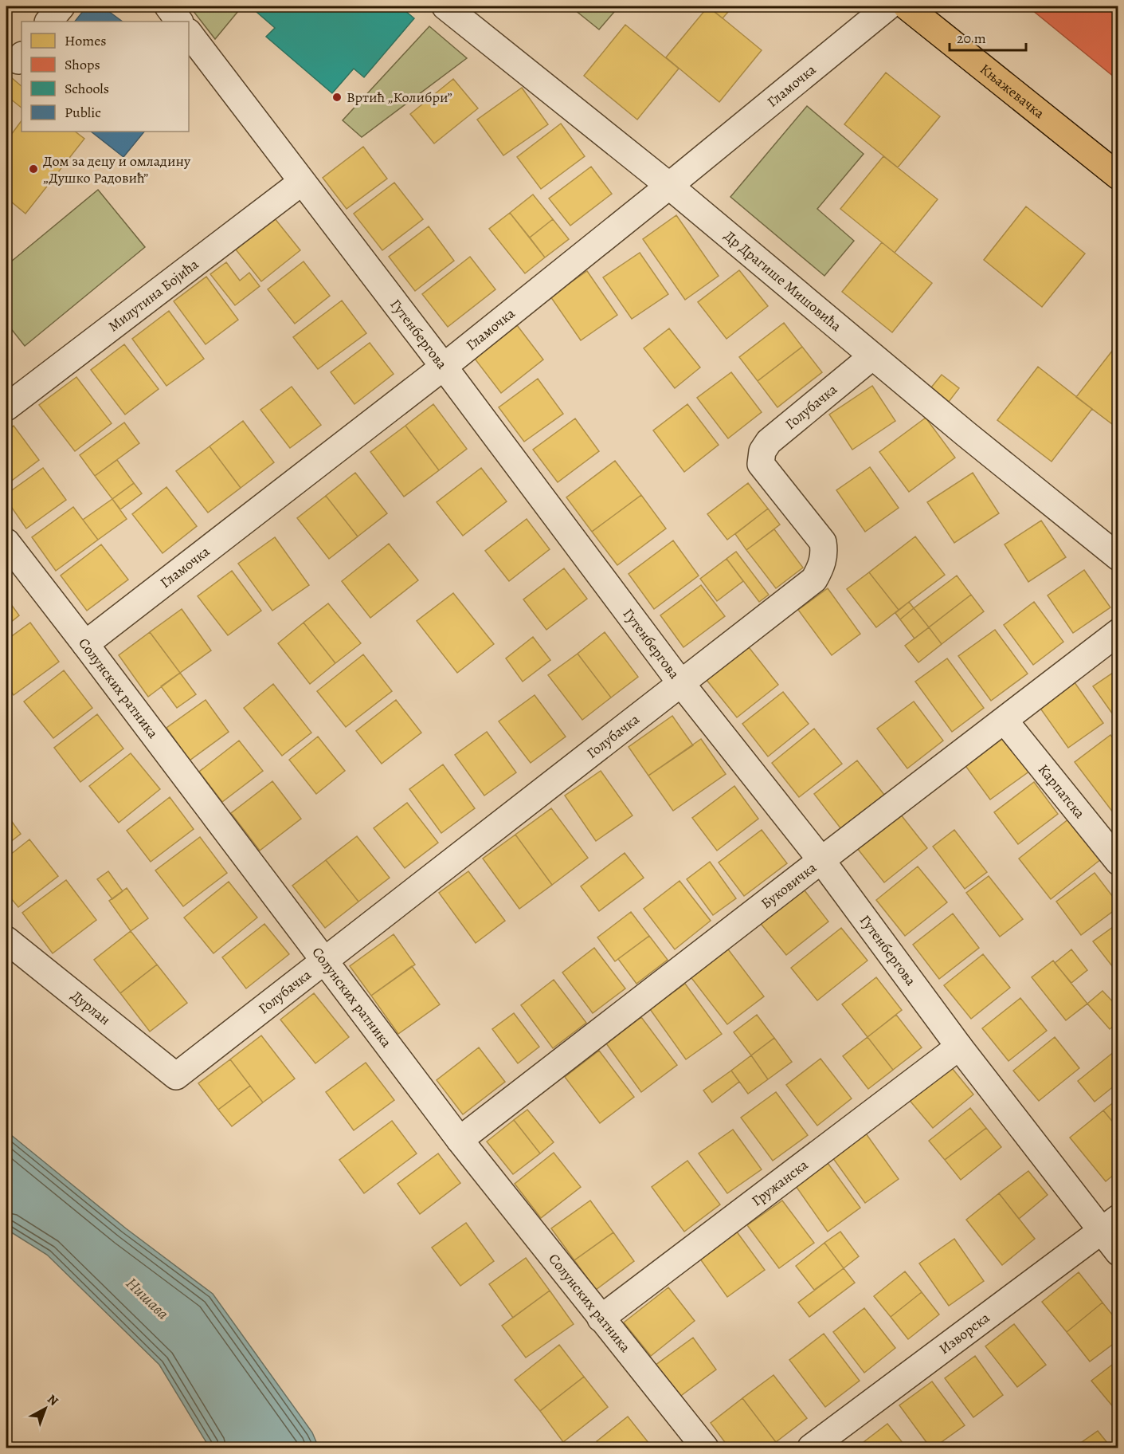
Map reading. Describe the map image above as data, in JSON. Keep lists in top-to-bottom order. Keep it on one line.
{"streets":{"main road":["Књажевачка"],"street":["Гламочка","Др Драгише Мишовића","Милутина Бојића","Гутенбергова","Голубачка","Солунских ратника","Карпатска","Буковичка","Дурлан","Гружанска","Изворска"]},"crossings":[["Гламочка","Др Драгише Мишовића"],["Гламочка","Гутенбергова"],["Гламочка","Солунских ратника"],["Др Драгише Мишовића","Голубачка"],["Милутина Бојића","Гутенбергова"],["Гутенбергова","Голубачка"],["Гутенбергова","Буковичка"],["Гутенбергова","Гружанска"],["Гутенбергова","Изворска"],["Голубачка","Солунских ратника"],["Голубачка","Дурлан"],["Солунских ратника","Буковичка"],["Солунских ратника","Гружанска"],["Карпатска","Буковичка"]],"water":["Нишава"],"places":["Вртић „Колибри”","Дом за децу и омладину „Душко Радовић”"],"legend":["Homes","Shops","Schools","Public"],"scale_bar":"20 m","north":"top right"}
